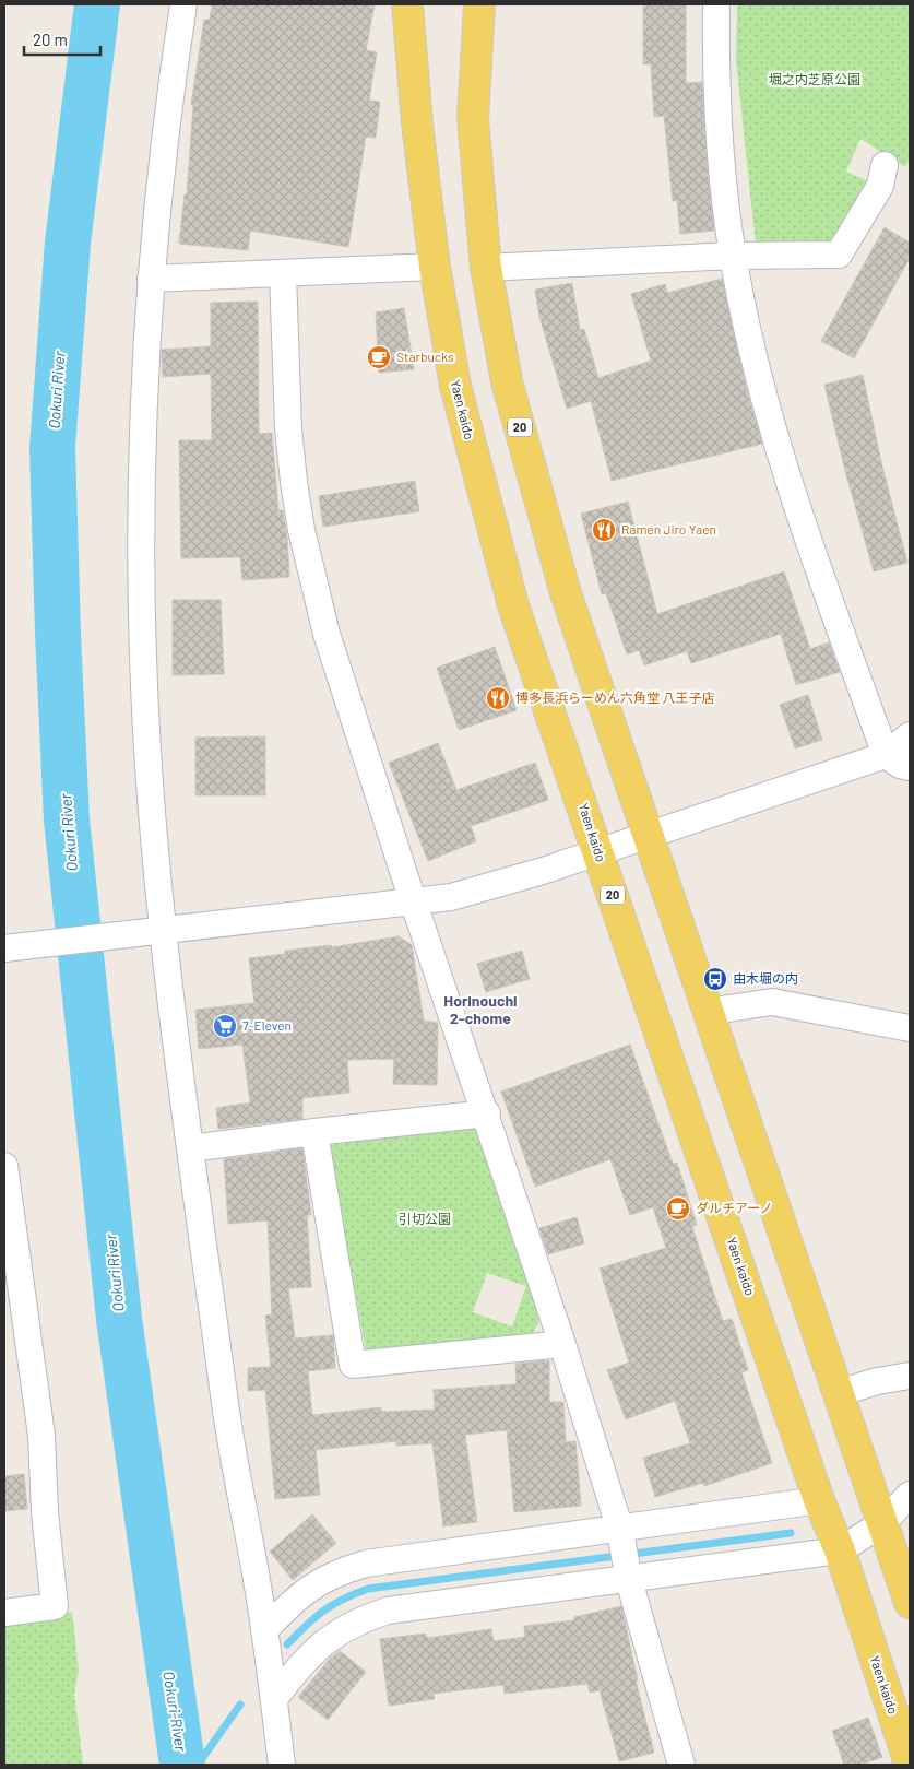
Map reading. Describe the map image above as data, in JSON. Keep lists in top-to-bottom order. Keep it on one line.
{"streets":{"main road":["Yaen kaido","20"]},"districts":["Horinouchi 2-chome"],"water":["Ookuri River","Ookuri-River"],"parks":["堀之内芝原公園","引切公園"],"places":{"cafe":["Starbucks","ダルチアーノ"],"restaurant":["Ramen Jiro Yaen","博多長浜らーめん六角堂 八王子店"],"bus stop":["由木堀の内"],"supermarket":["7-Eleven"]},"scale_bar":"20 m"}
